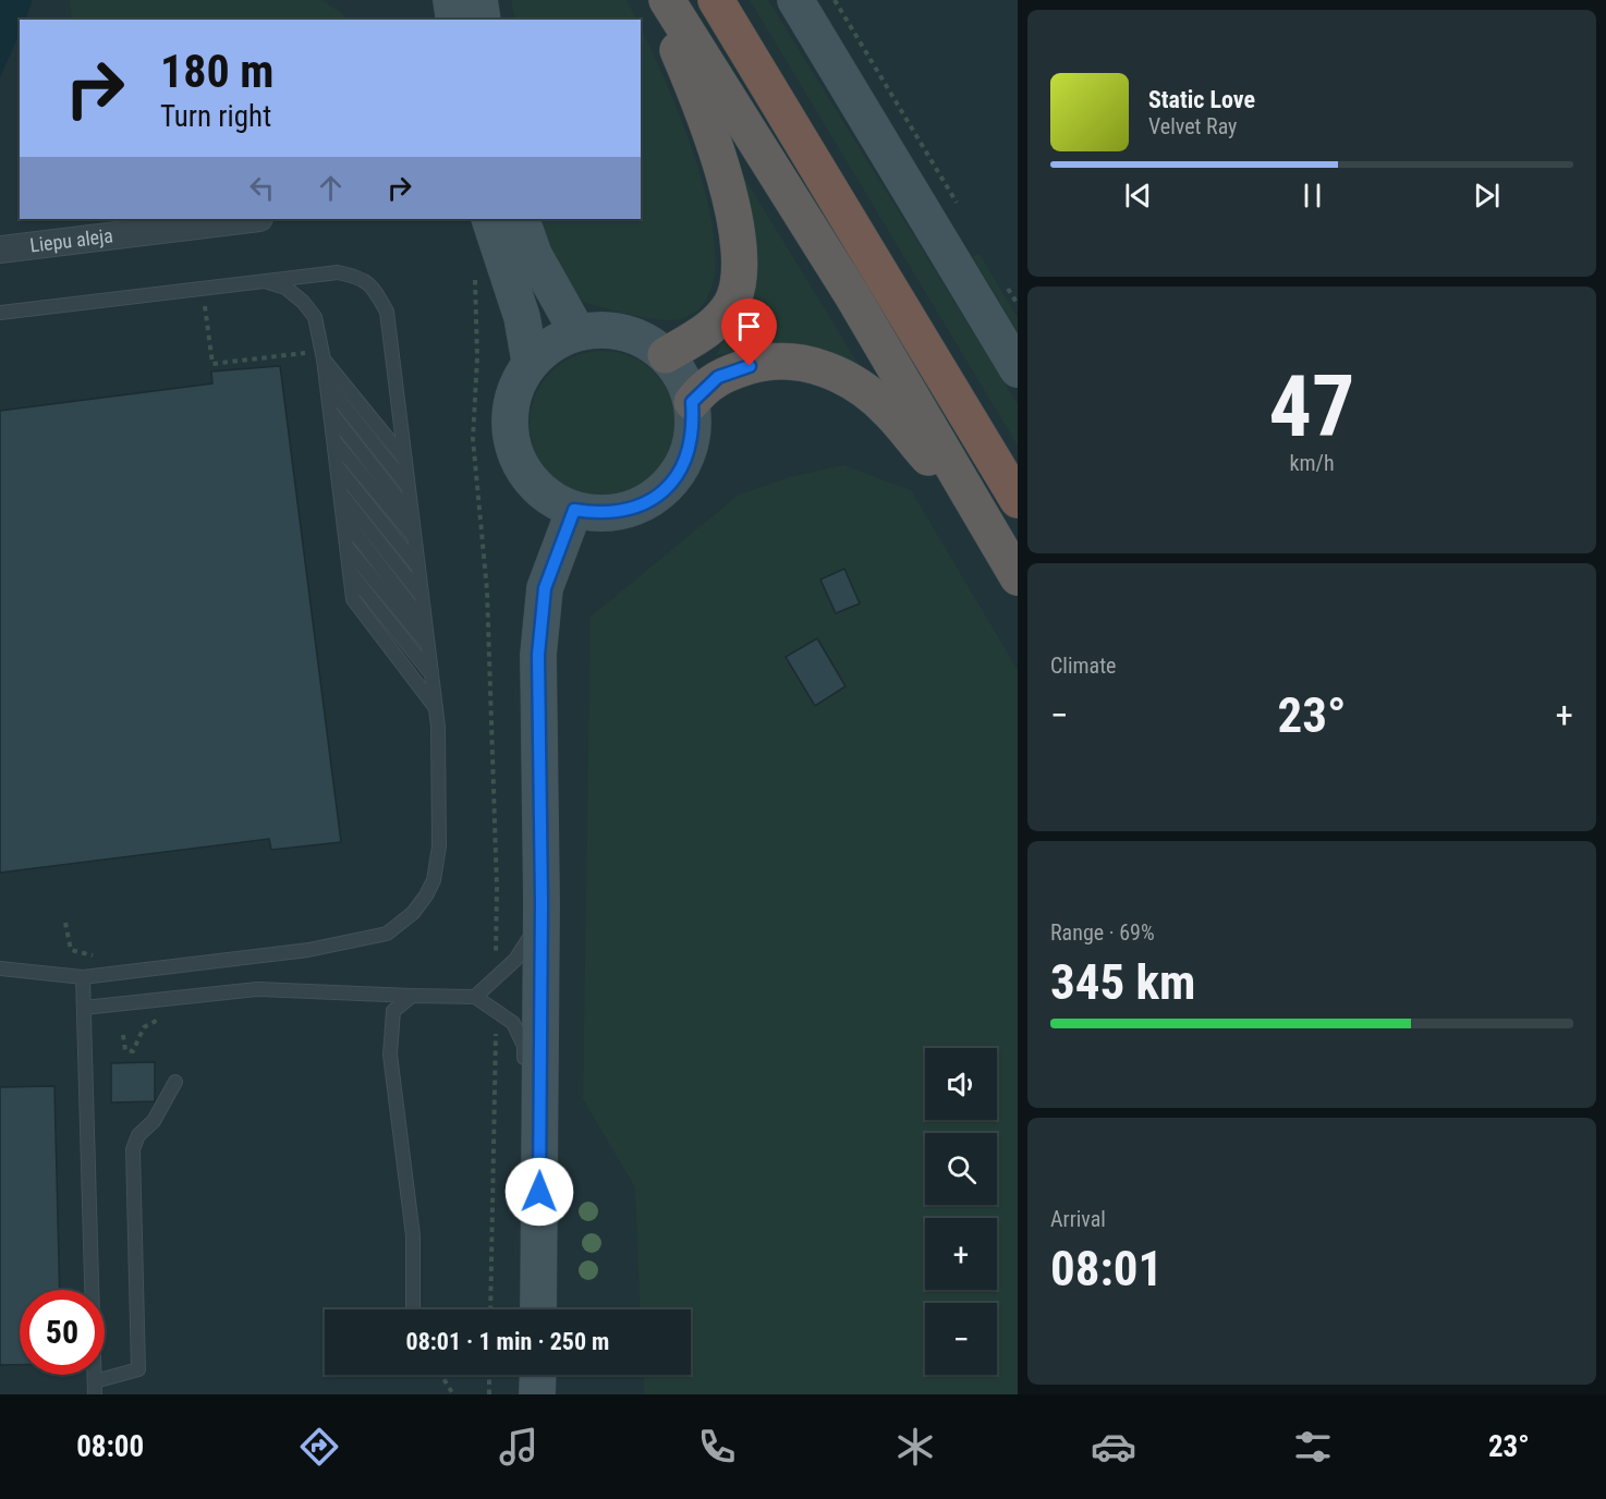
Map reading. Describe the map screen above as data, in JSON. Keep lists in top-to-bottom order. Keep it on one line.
{"streets":{"street":["Liepu aleja"]},"page":{"turn":["180 m","Turn right"],"song":["Static Love","Velvet Ray"],"tile":[["47","km/h"],"Climate",["Range · 69%","345 km"],["Arrival","08:01"]],"heat":["−","23°","+"],"map_buttons":["+","−"],"limit":"50","trip":"08:01 · 1 min · 250 m","tabs":["08:00","23°"]}}
